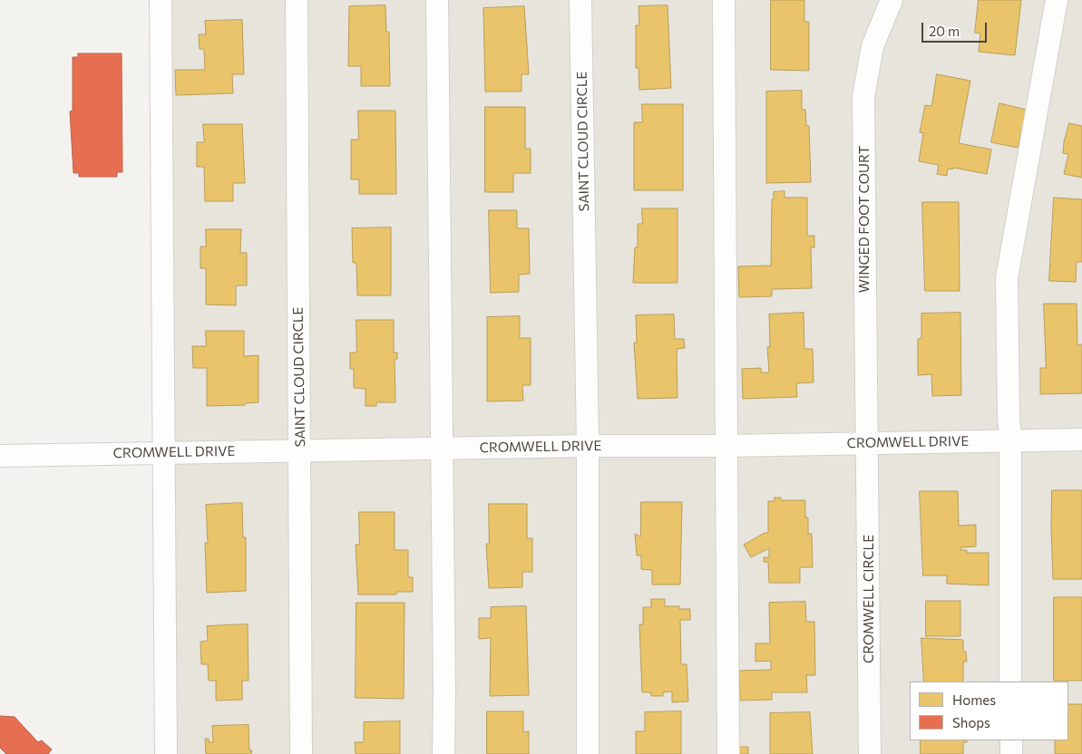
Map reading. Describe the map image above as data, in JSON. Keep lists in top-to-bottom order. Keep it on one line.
{"streets":{"street":["SAINT CLOUD CIRCLE","WINGED FOOT COURT","CROMWELL DRIVE","CROMWELL CIRCLE"]},"crossings":[["SAINT CLOUD CIRCLE","CROMWELL DRIVE"],["WINGED FOOT COURT","CROMWELL DRIVE"],["WINGED FOOT COURT","CROMWELL CIRCLE"],["CROMWELL DRIVE","CROMWELL CIRCLE"]],"legend":["Homes","Shops"],"scale_bar":"20 m"}
